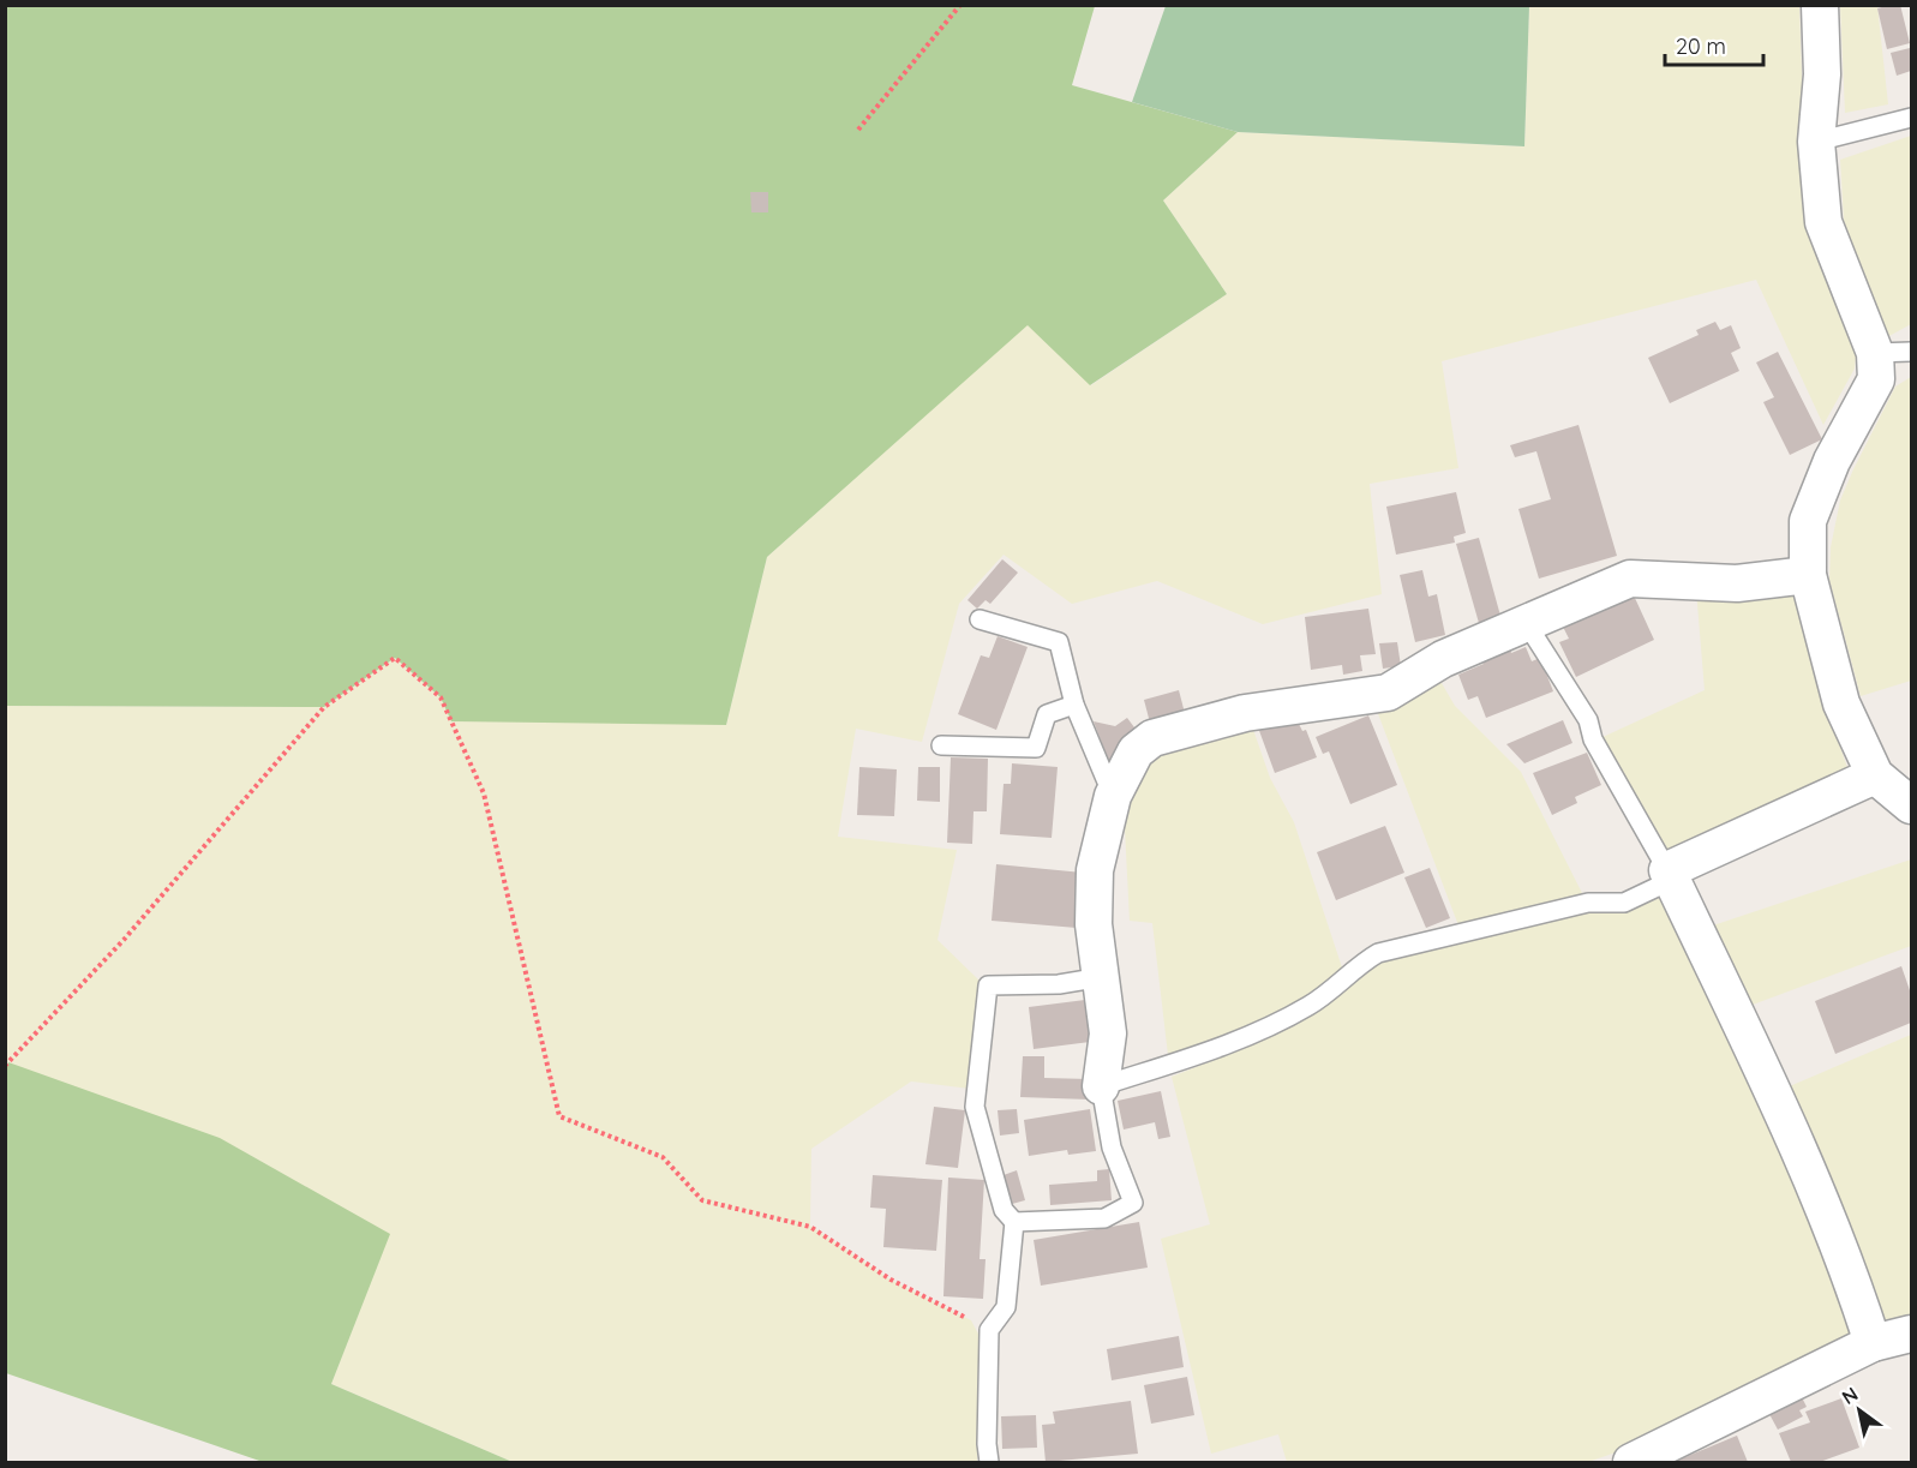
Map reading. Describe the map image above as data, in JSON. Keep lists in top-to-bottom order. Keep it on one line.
{"scale_bar":"20 m","north":"top left"}
